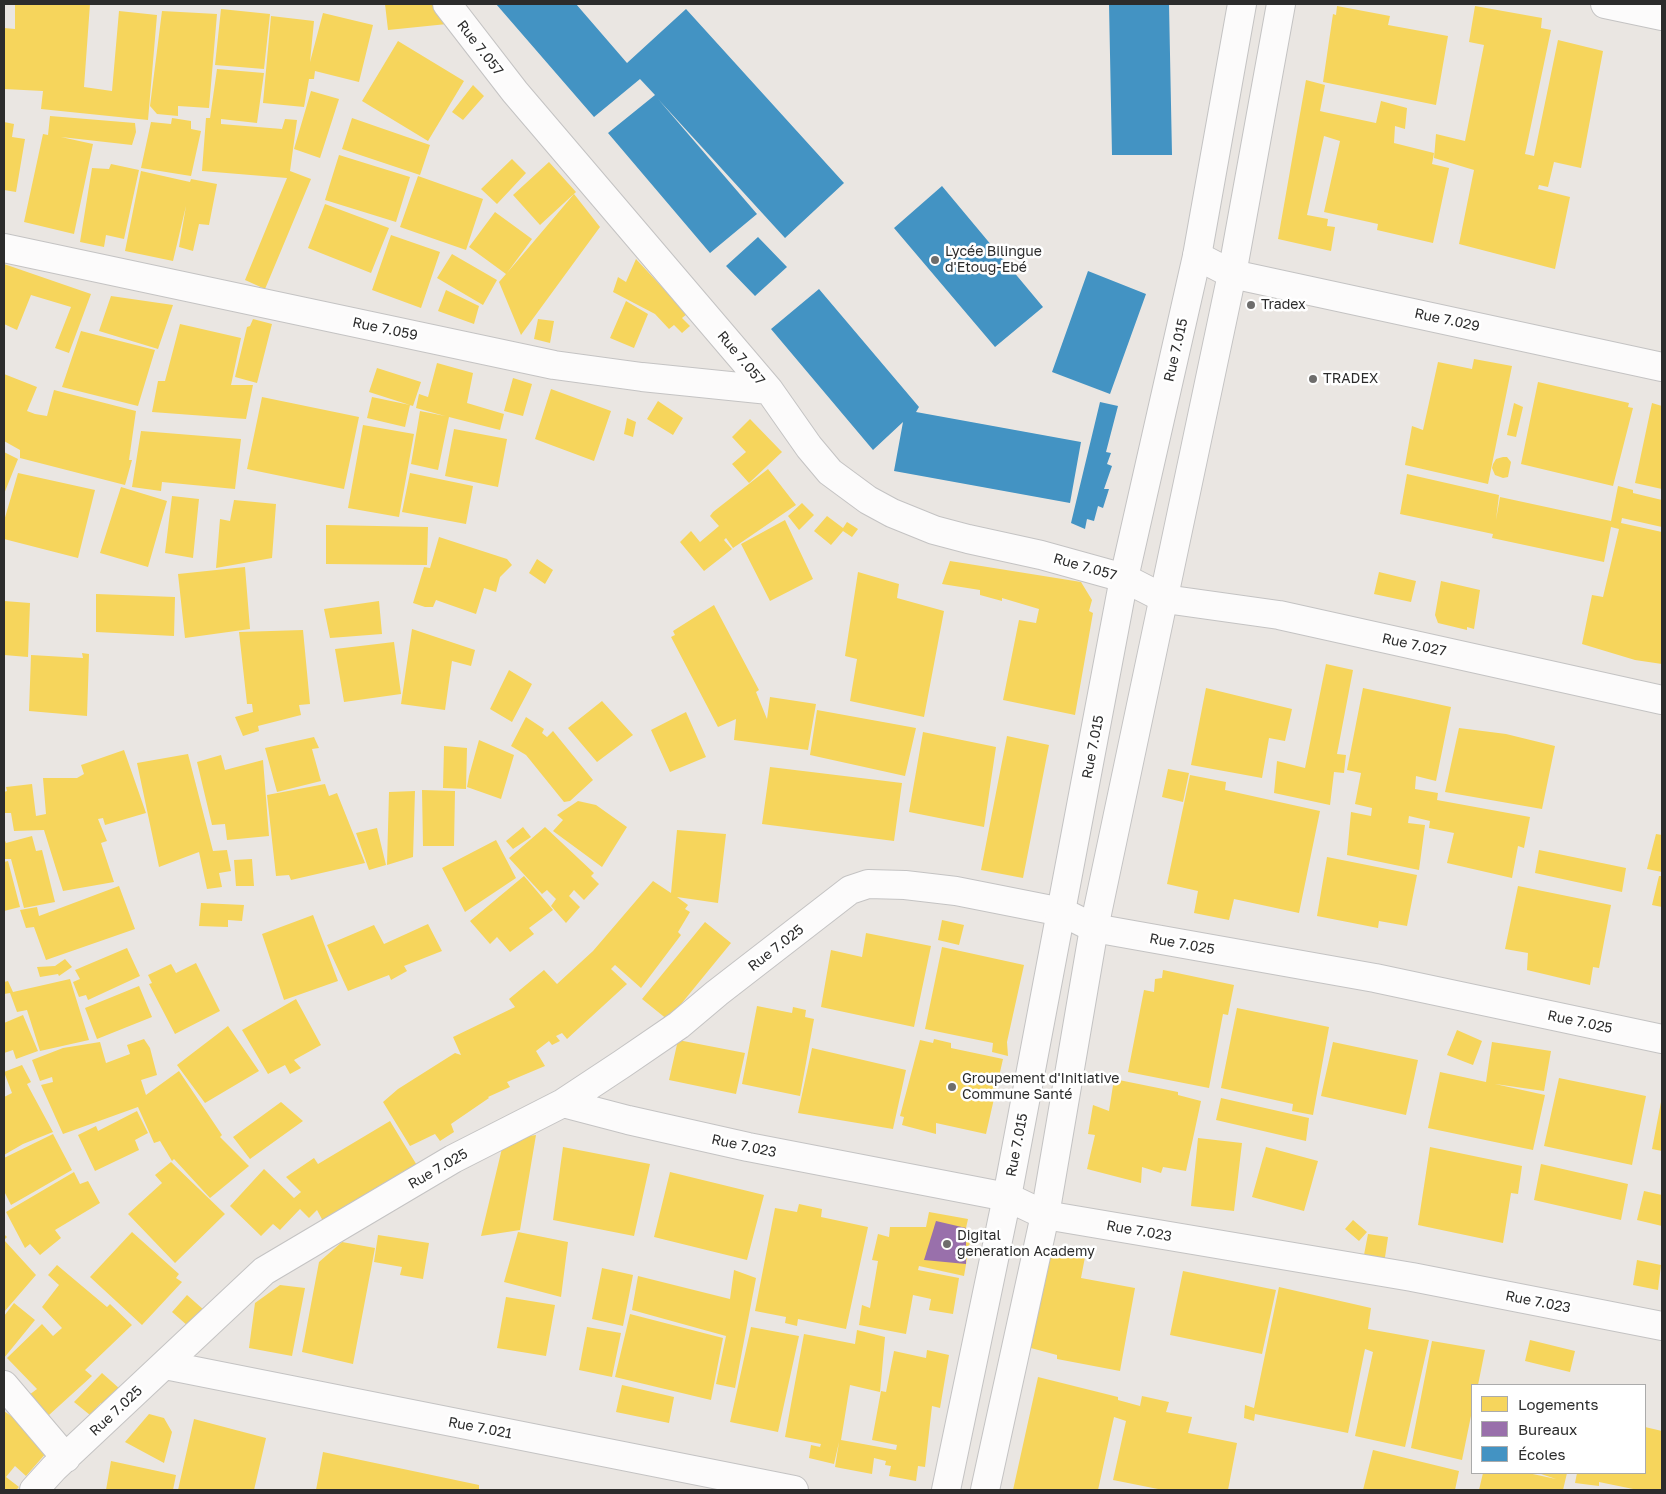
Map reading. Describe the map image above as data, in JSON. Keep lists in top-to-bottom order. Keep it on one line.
{"streets":{"street":["Rue 7.057","Rue 7.029","Rue 7.059","Rue 7.015","Rue 7.027","Rue 7.025","Rue 7.023","Rue 7.021"]},"crossings":[["Rue 7.057","Rue 7.059"],["Rue 7.057","Rue 7.015"],["Rue 7.057","Rue 7.027"],["Rue 7.015","Rue 7.025"],["Rue 7.015","Rue 7.023"],["Rue 7.025","Rue 7.023"],["Rue 7.025","Rue 7.021"]],"places":["Lycée Bilingue d'Etoug-Ebé","Tradex","TRADEX","Groupement d'Initiative Commune Santé","Digital generation Academy"],"legend":["Logements","Bureaux","Écoles"]}
